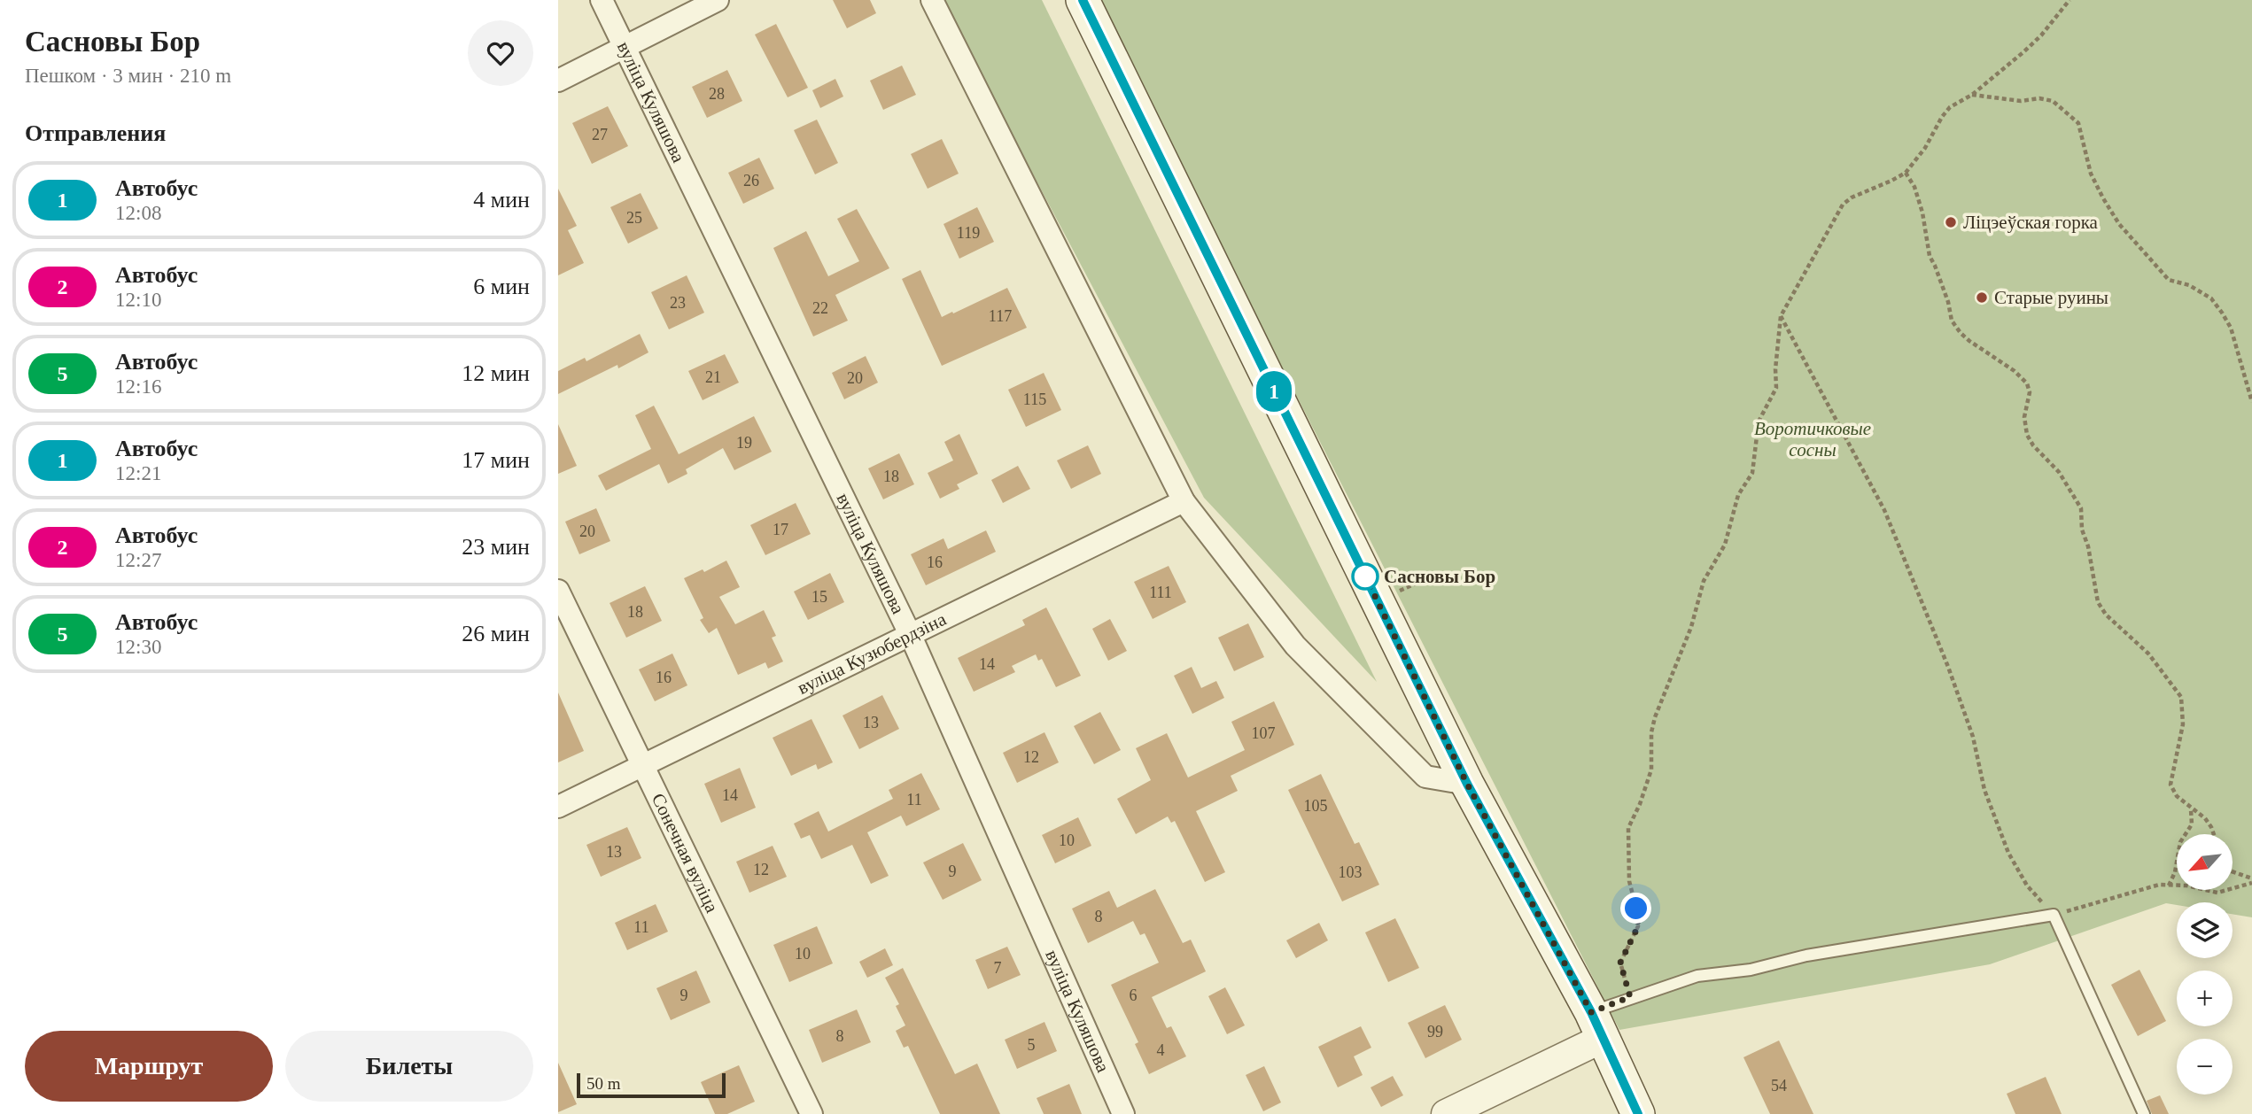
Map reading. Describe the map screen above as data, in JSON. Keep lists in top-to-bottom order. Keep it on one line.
{"streets":{"street":["вуліца Куляшова","вуліца Кузюбердзіна","Сонечная вуліца"]},"crossings":[["вуліца Куляшова","вуліца Кузюбердзіна"],["вуліца Кузюбердзіна","Сонечная вуліца"]],"parks":["Воротичковые сосны"],"places":["Ліцэеўская горка","Старые руины","Сасновы Бор"],"lines":["bus line 1"],"house_numbers":["28","27","26","25","119","23","22","117","21","20","115","19","18","17","20","16","111","15","18","14","16","13","107","12","14","11","105","10","13","12","9","103","8","11","10","7","9","6","99","8","5","4","54"],"scale_bar":"50 m","north":"bottom left","page":{"heading":[["Сасновы Бор","Пешком · 3 мин · 210 m"],"Отправления"],"on_map":"1","list":[{"mark":"1","name":"Автобус","note":"12:08","value":"4 мин"},{"mark":"2","name":"Автобус","note":"12:10","value":"6 мин"},{"mark":"5","name":"Автобус","note":"12:16","value":"12 мин"},{"mark":"1","name":"Автобус","note":"12:21","value":"17 мин"},{"mark":"2","name":"Автобус","note":"12:27","value":"23 мин"},{"mark":"5","name":"Автобус","note":"12:30","value":"26 мин"}],"map_buttons":["+","−"],"buttons":["Маршрут","Билеты"],"scale":"50 m"}}
